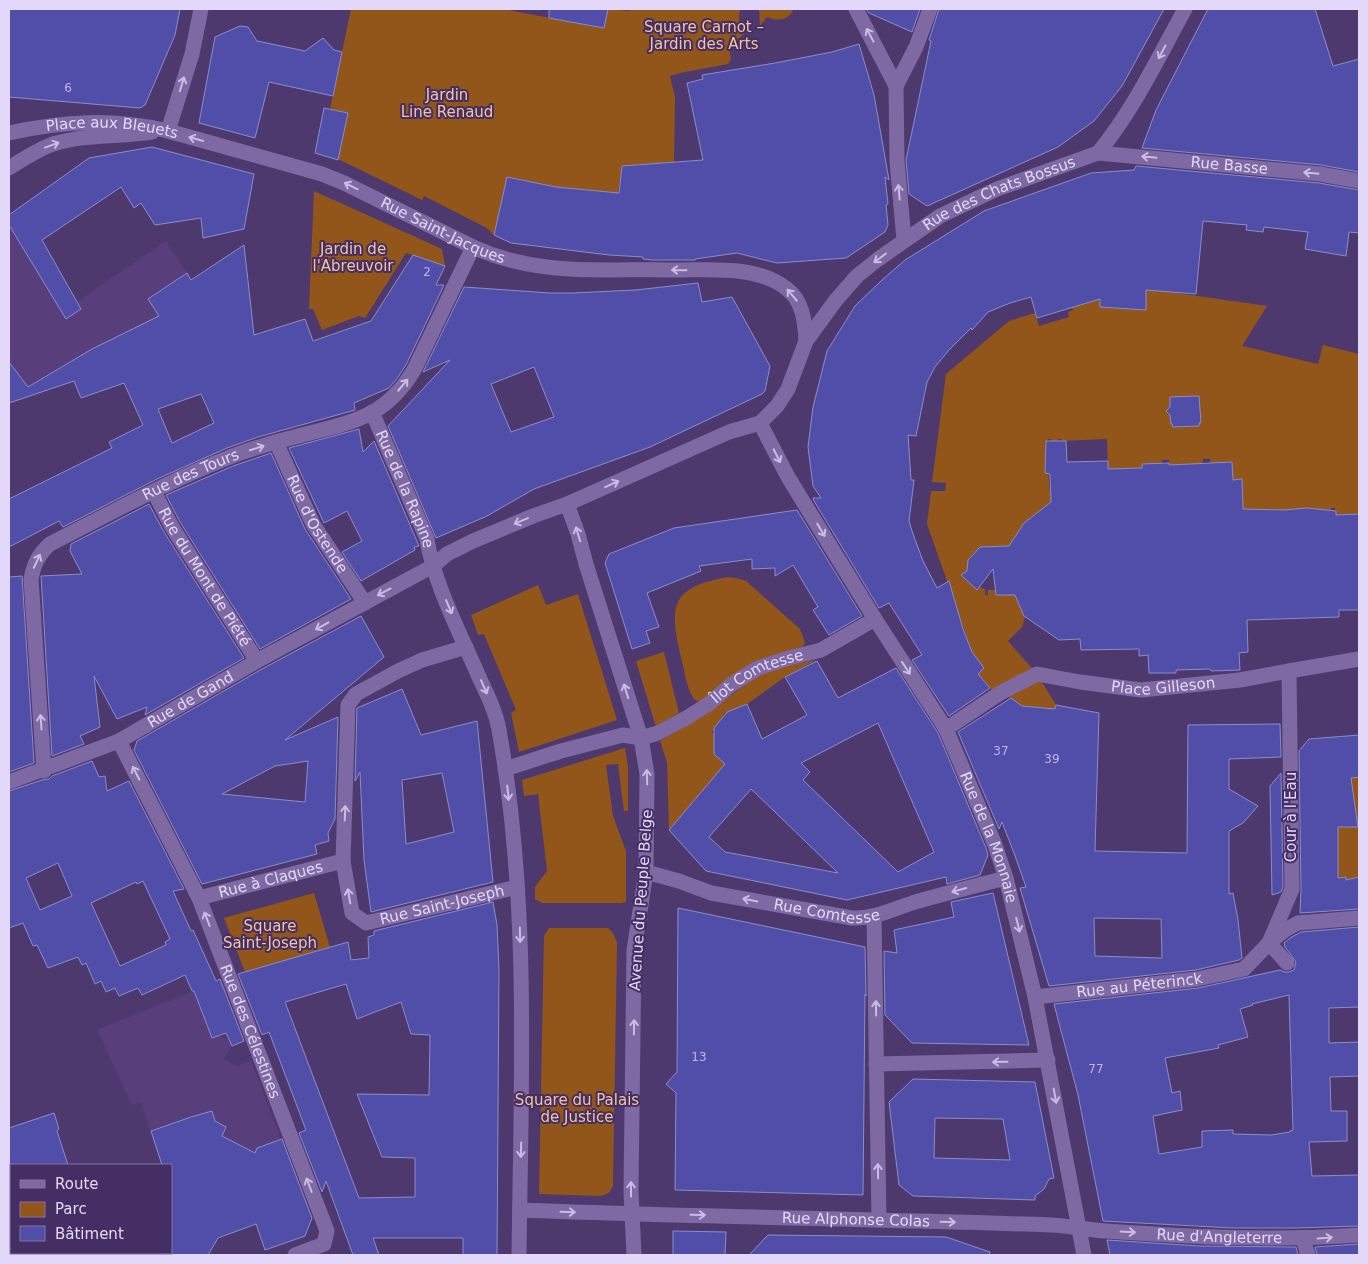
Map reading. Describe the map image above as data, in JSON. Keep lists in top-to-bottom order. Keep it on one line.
{"streets":{"street":["Place aux Bleuets","Rue Basse","Rue des Chats Bossus","Rue Saint-Jacques","Rue des Tours","Rue de la Rapine","Rue d'Ostende","Rue du Mont de Piété","Îlot Comtesse","Place Gilleson","Rue de Gand","Cour à l'Eau","Rue de la Monnaie","Rue à Claques","Avenue du Peuple Belge","Rue Saint-Joseph","Rue Comtesse","Rue au Péterinck","Rue des Célestines","Rue Alphonse Colas","Rue d'Angleterre"]},"crossings":[["Place aux Bleuets","Rue Saint-Jacques"],["Rue Basse","Rue des Chats Bossus"],["Rue des Chats Bossus","Rue Saint-Jacques"],["Rue Saint-Jacques","Rue des Tours"],["Rue des Tours","Rue de la Rapine"],["Rue des Tours","Rue d'Ostende"],["Rue des Tours","Rue du Mont de Piété"],["Rue des Tours","Rue de Gand"],["Rue de la Rapine","Rue de Gand"],["Rue d'Ostende","Rue de Gand"],["Rue du Mont de Piété","Rue de Gand"],["Îlot Comtesse","Rue de la Monnaie"],["Îlot Comtesse","Avenue du Peuple Belge"],["Place Gilleson","Cour à l'Eau"],["Place Gilleson","Rue de la Monnaie"],["Rue de Gand","Rue de la Monnaie"],["Rue de Gand","Avenue du Peuple Belge"],["Rue de Gand","Rue des Célestines"],["Cour à l'Eau","Rue au Péterinck"],["Rue de la Monnaie","Rue Comtesse"],["Rue de la Monnaie","Rue au Péterinck"],["Rue de la Monnaie","Rue Alphonse Colas"],["Rue de la Monnaie","Rue d'Angleterre"],["Rue à Claques","Rue Saint-Joseph"],["Rue à Claques","Rue des Célestines"],["Avenue du Peuple Belge","Rue Comtesse"],["Avenue du Peuple Belge","Rue Alphonse Colas"],["Rue Alphonse Colas","Rue d'Angleterre"]],"one_way":["Rue Basse","Rue des Chats Bossus","Rue Saint-Jacques","Rue des Tours","Rue de la Rapine","Rue de la Monnaie","Rue Comtesse","Rue des Célestines","Rue Alphonse Colas","Rue d'Angleterre"],"parks":["Square Carnot – Jardin des Arts","Jardin Line Renaud","Jardin de l'Abreuvoir","Square Saint-Joseph","Square du Palais de Justice"],"house_numbers":["6","2","37","39","13","77"],"legend":["Route","Parc","Bâtiment"]}
